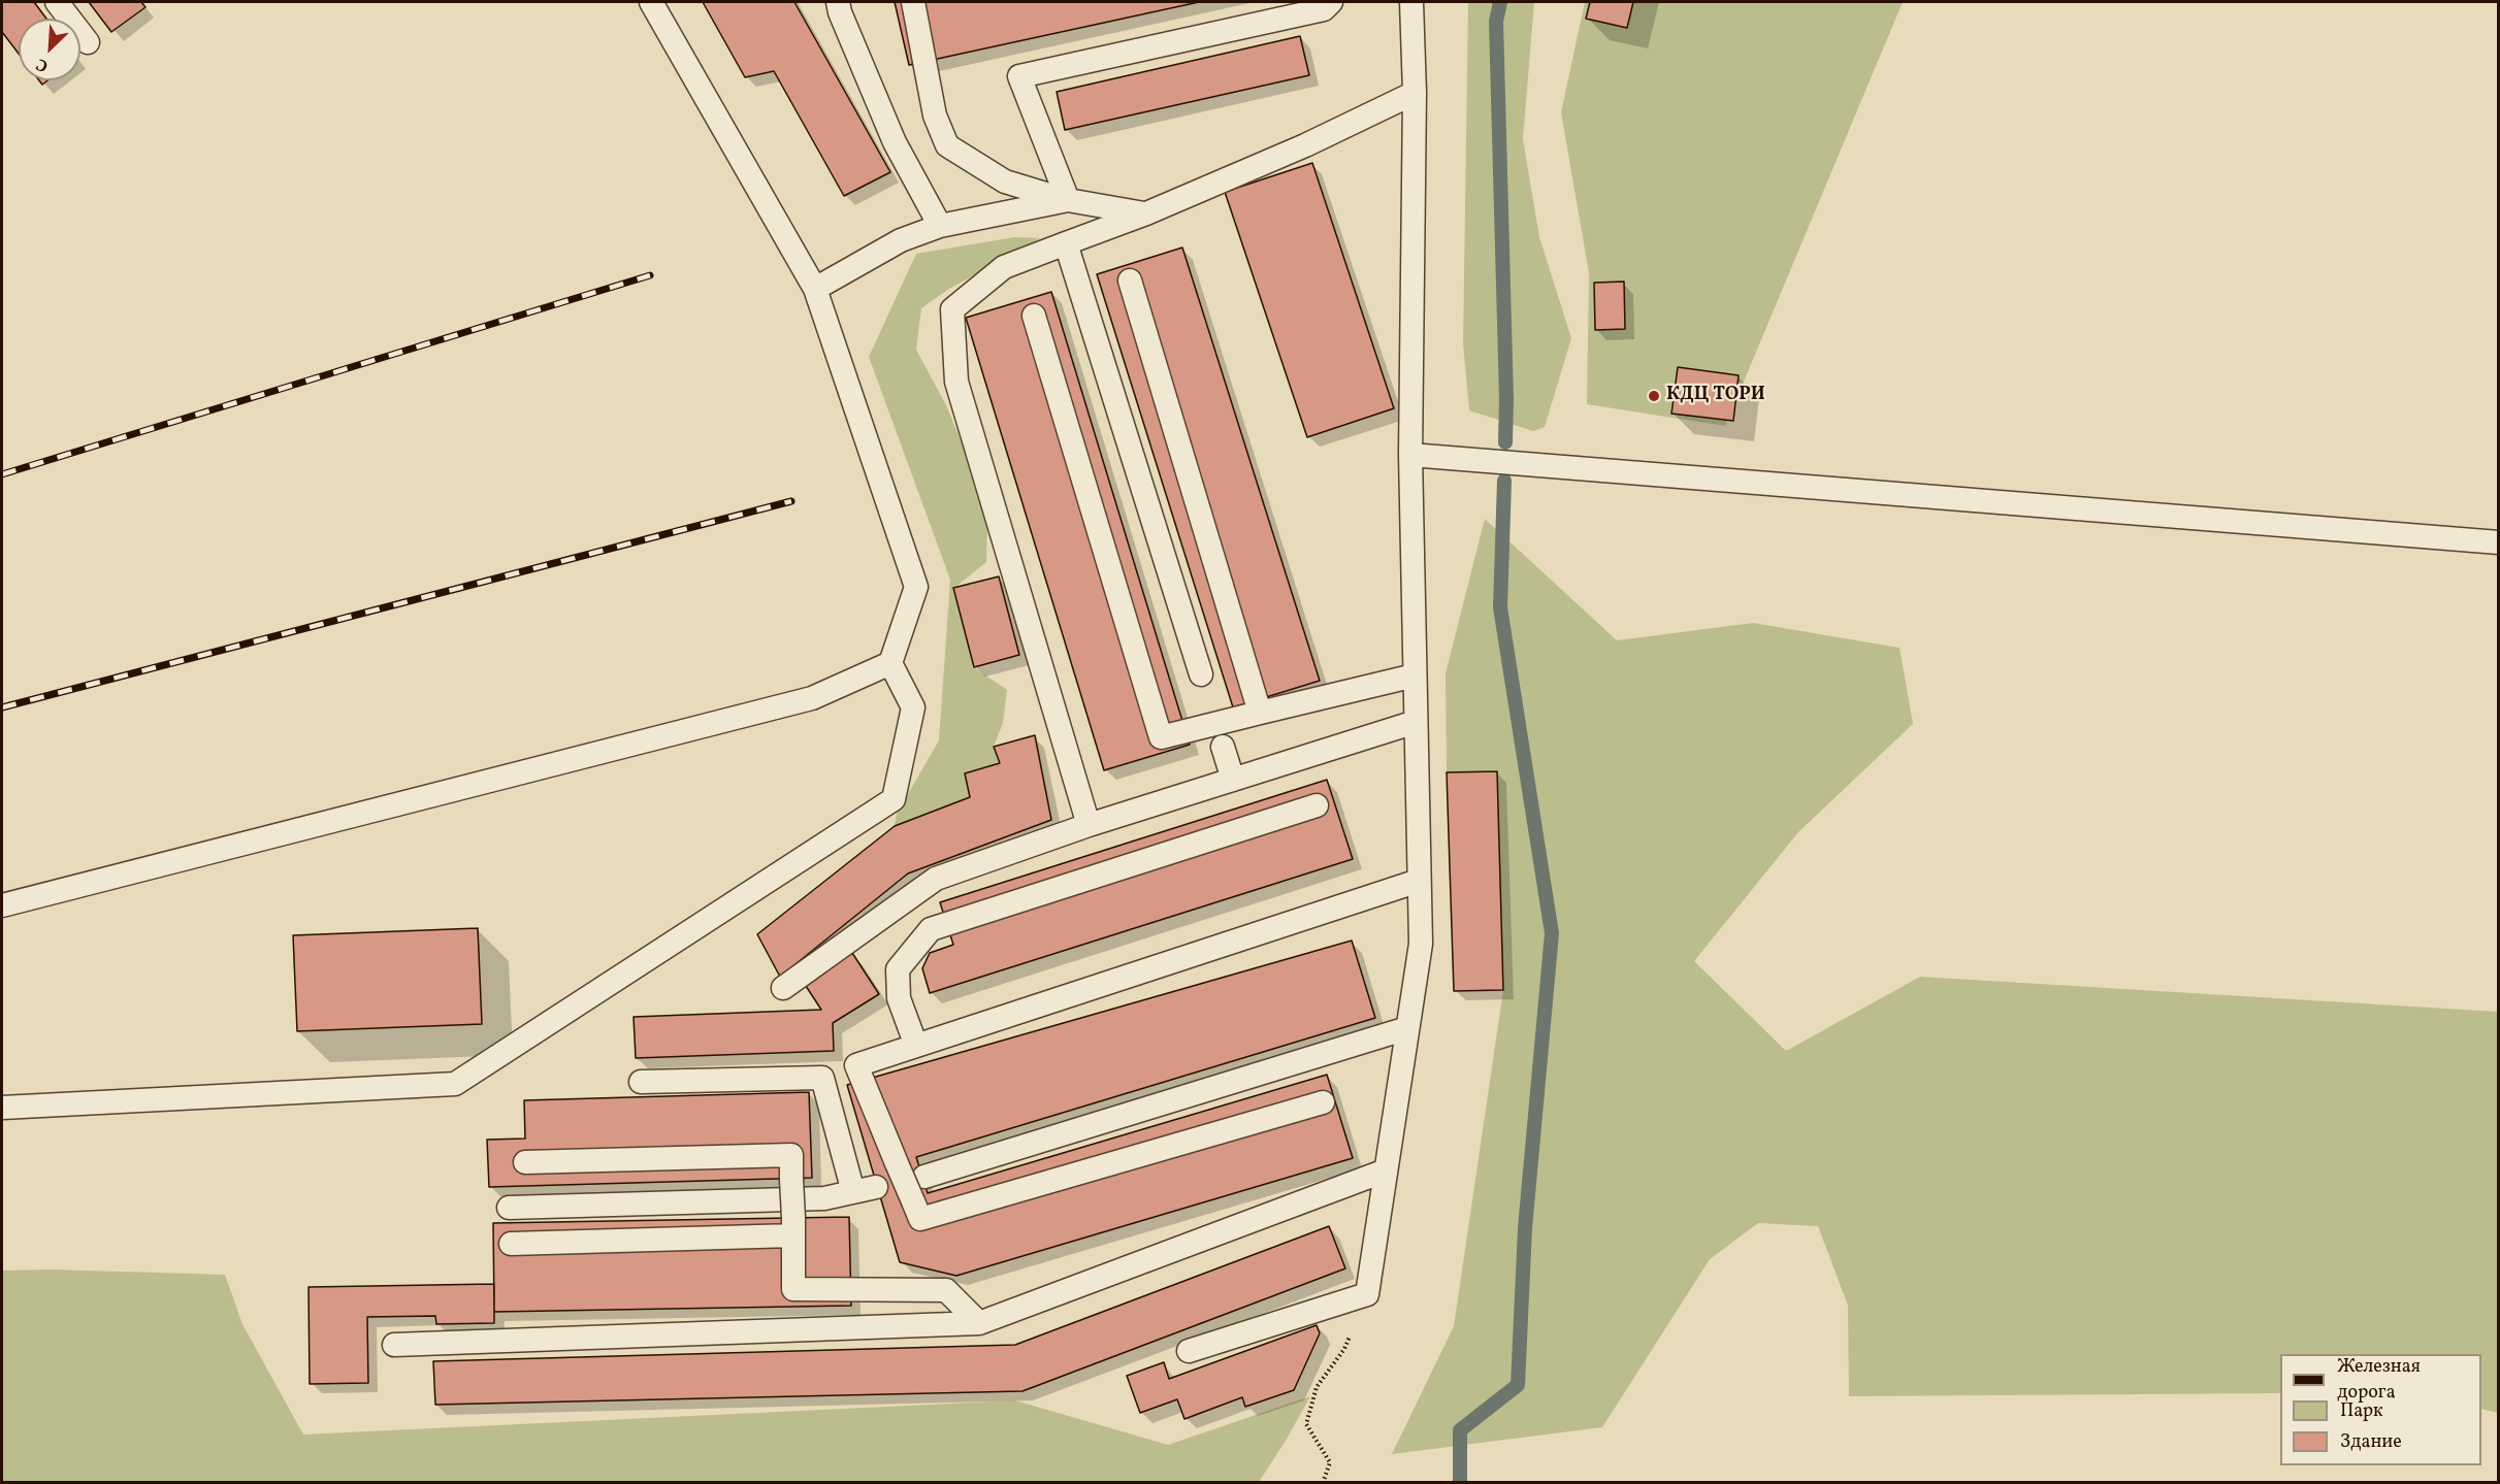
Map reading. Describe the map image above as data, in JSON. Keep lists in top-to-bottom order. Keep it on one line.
{"places":["КДЦ ТОРИ"],"legend":["Железная дорога","Парк","Здание"],"north":"bottom left"}
